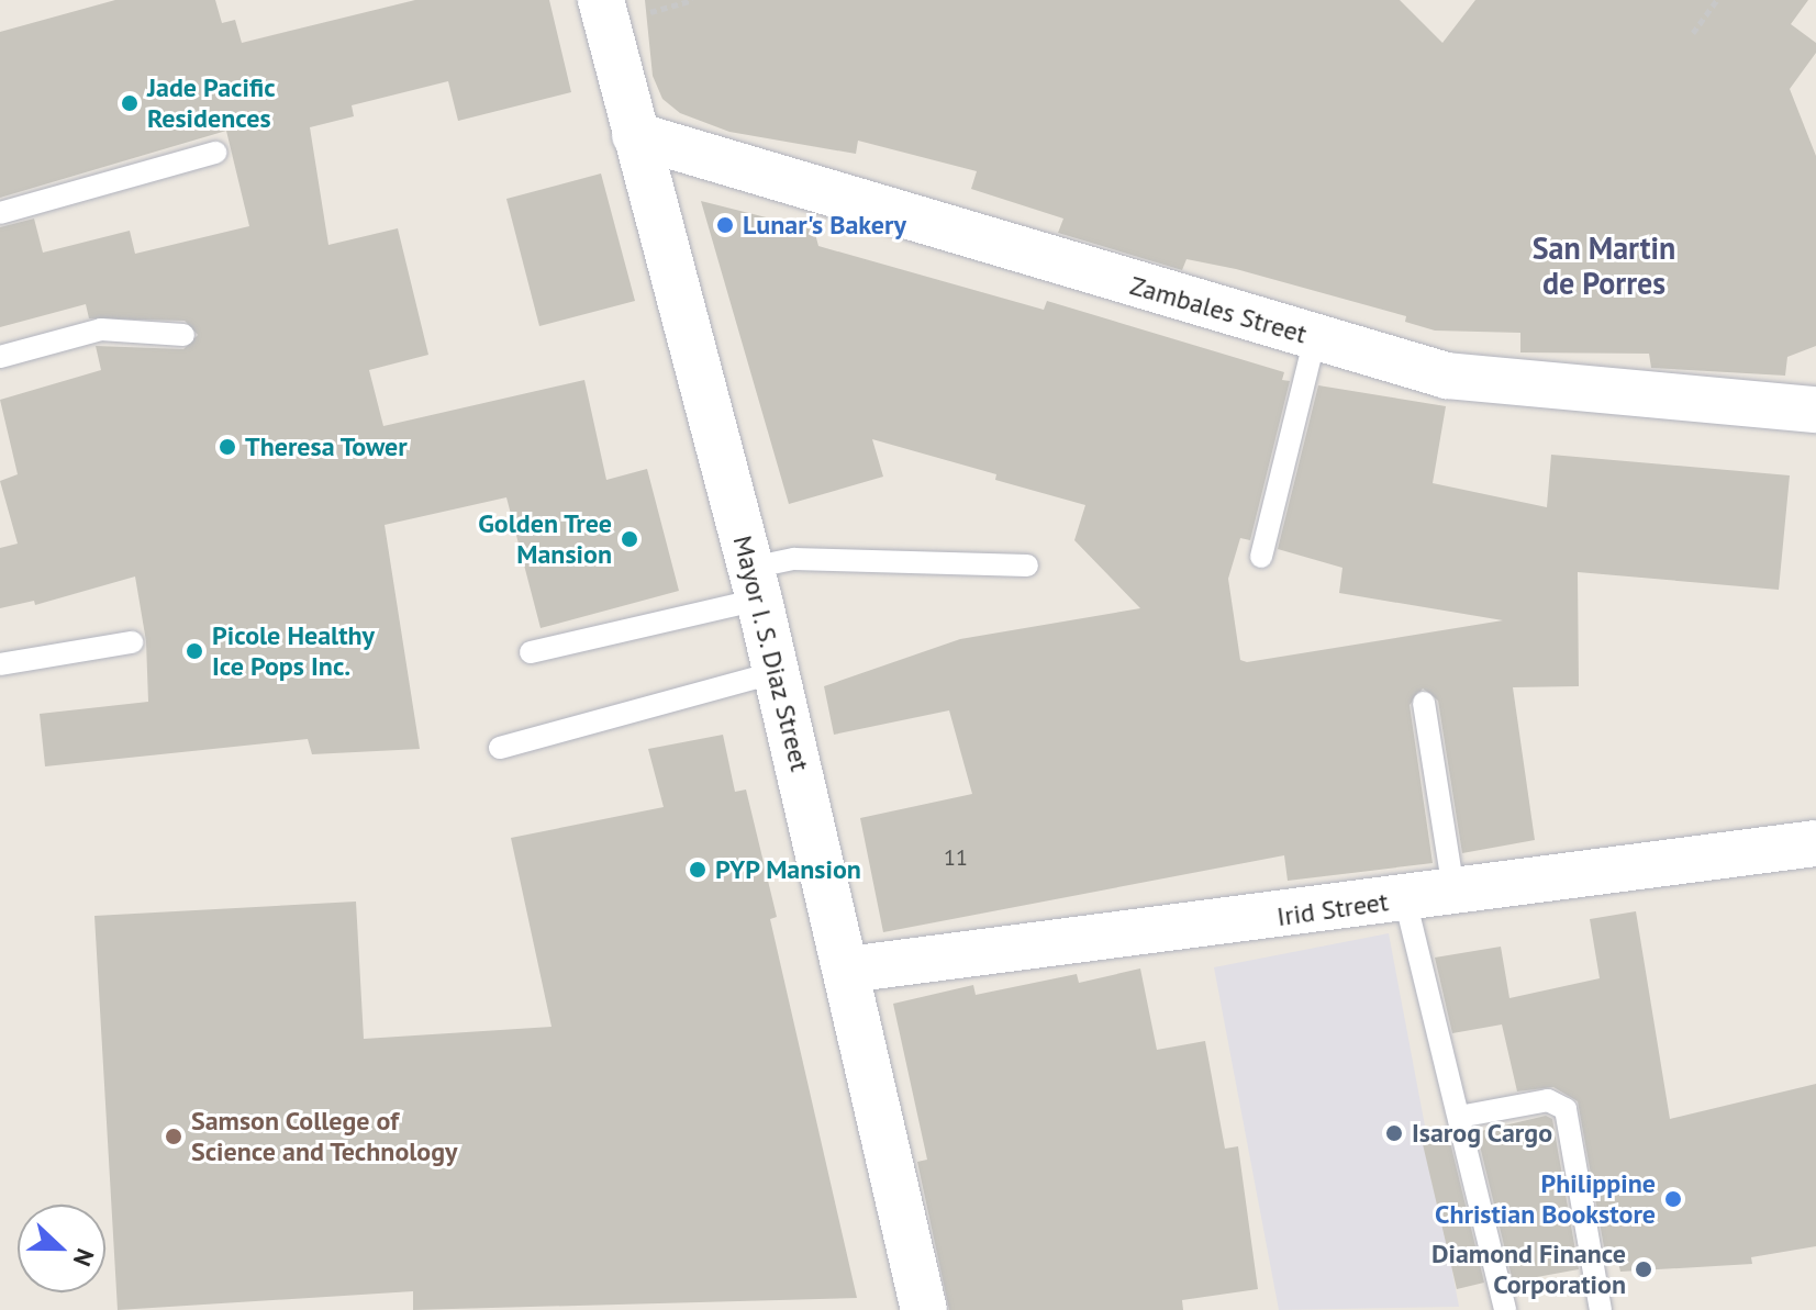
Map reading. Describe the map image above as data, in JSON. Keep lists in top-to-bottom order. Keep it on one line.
{"streets":{"street":["Zambales Street","Mayor I. S. Diaz Street","Irid Street"]},"crossings":[["Zambales Street","Mayor I. S. Diaz Street"],["Mayor I. S. Diaz Street","Irid Street"]],"districts":["San Martin de Porres"],"places":["Jade Pacific Residences","Lunar's Bakery","Theresa Tower","Golden Tree Mansion","Picole Healthy Ice Pops Inc.","PYP Mansion","Isarog Cargo","Samson College of Science and Technology","Philippine Christian Bookstore","Diamond Finance Corporation"],"house_numbers":["11"],"north":"right"}
